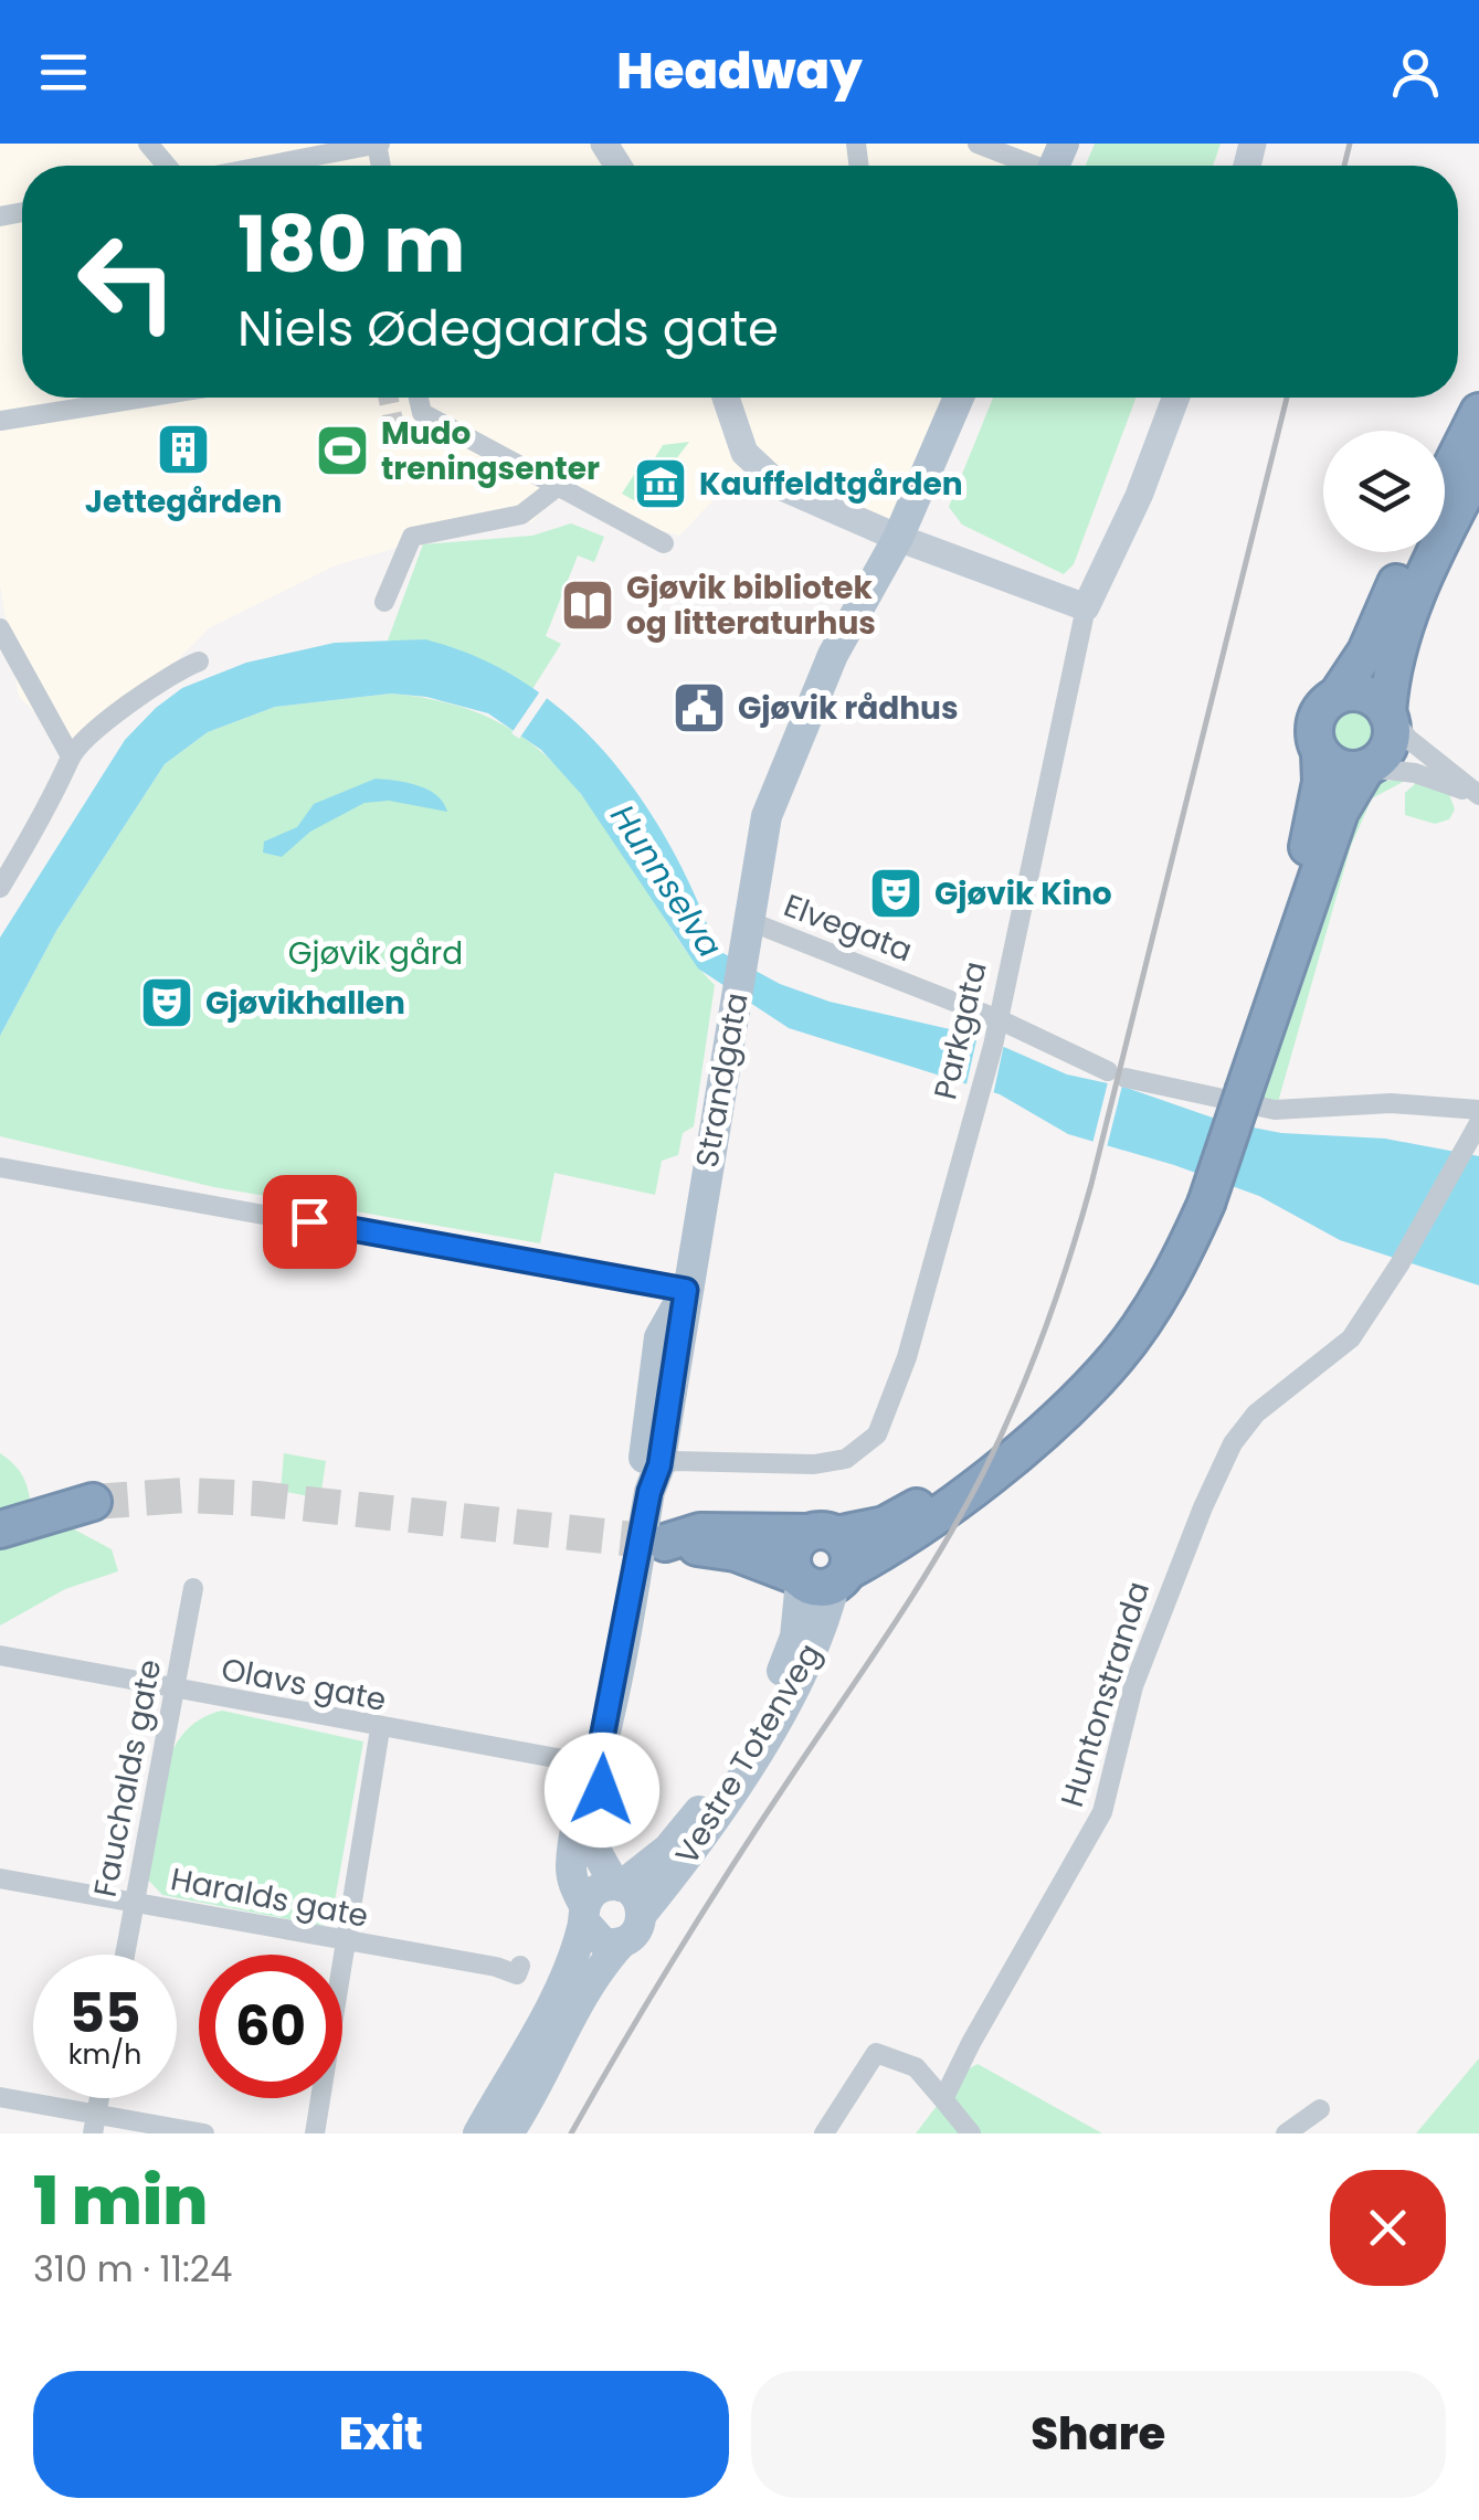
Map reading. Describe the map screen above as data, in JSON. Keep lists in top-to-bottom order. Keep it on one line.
{"streets":{"main road":["Strandgata","Vestre Totenveg"],"street":["Elvegata","Parkgata","Olavs gate","Huntonstranda","Fauchalds gate","Haralds gate"]},"crossings":[["Elvegata","Parkgata"],["Elvegata","Strandgata"],["Parkgata","Strandgata"],["Strandgata","Olavs gate"],["Strandgata","Vestre Totenveg"],["Olavs gate","Fauchalds gate"],["Fauchalds gate","Haralds gate"]],"water":["Hunnselva"],"parks":["Gjøvik gård"],"places":{"building":["Jettegården"],"sports":["Mudo treningsenter"],"museum":["Kauffeldtgården"],"library":["Gjøvik bibliotek og litteraturhus"],"public building":["Gjøvik rådhus"],"theatre":["Gjøvik Kino","Gjøvikhallen"]},"page":{"header":"Headway","turn":["180 m","Niels Ødegaards gate"],"speed":"55 km/h","limit":"60","heading":["1 min","310 m · 11:24"],"buttons":["Exit","Share"]}}
